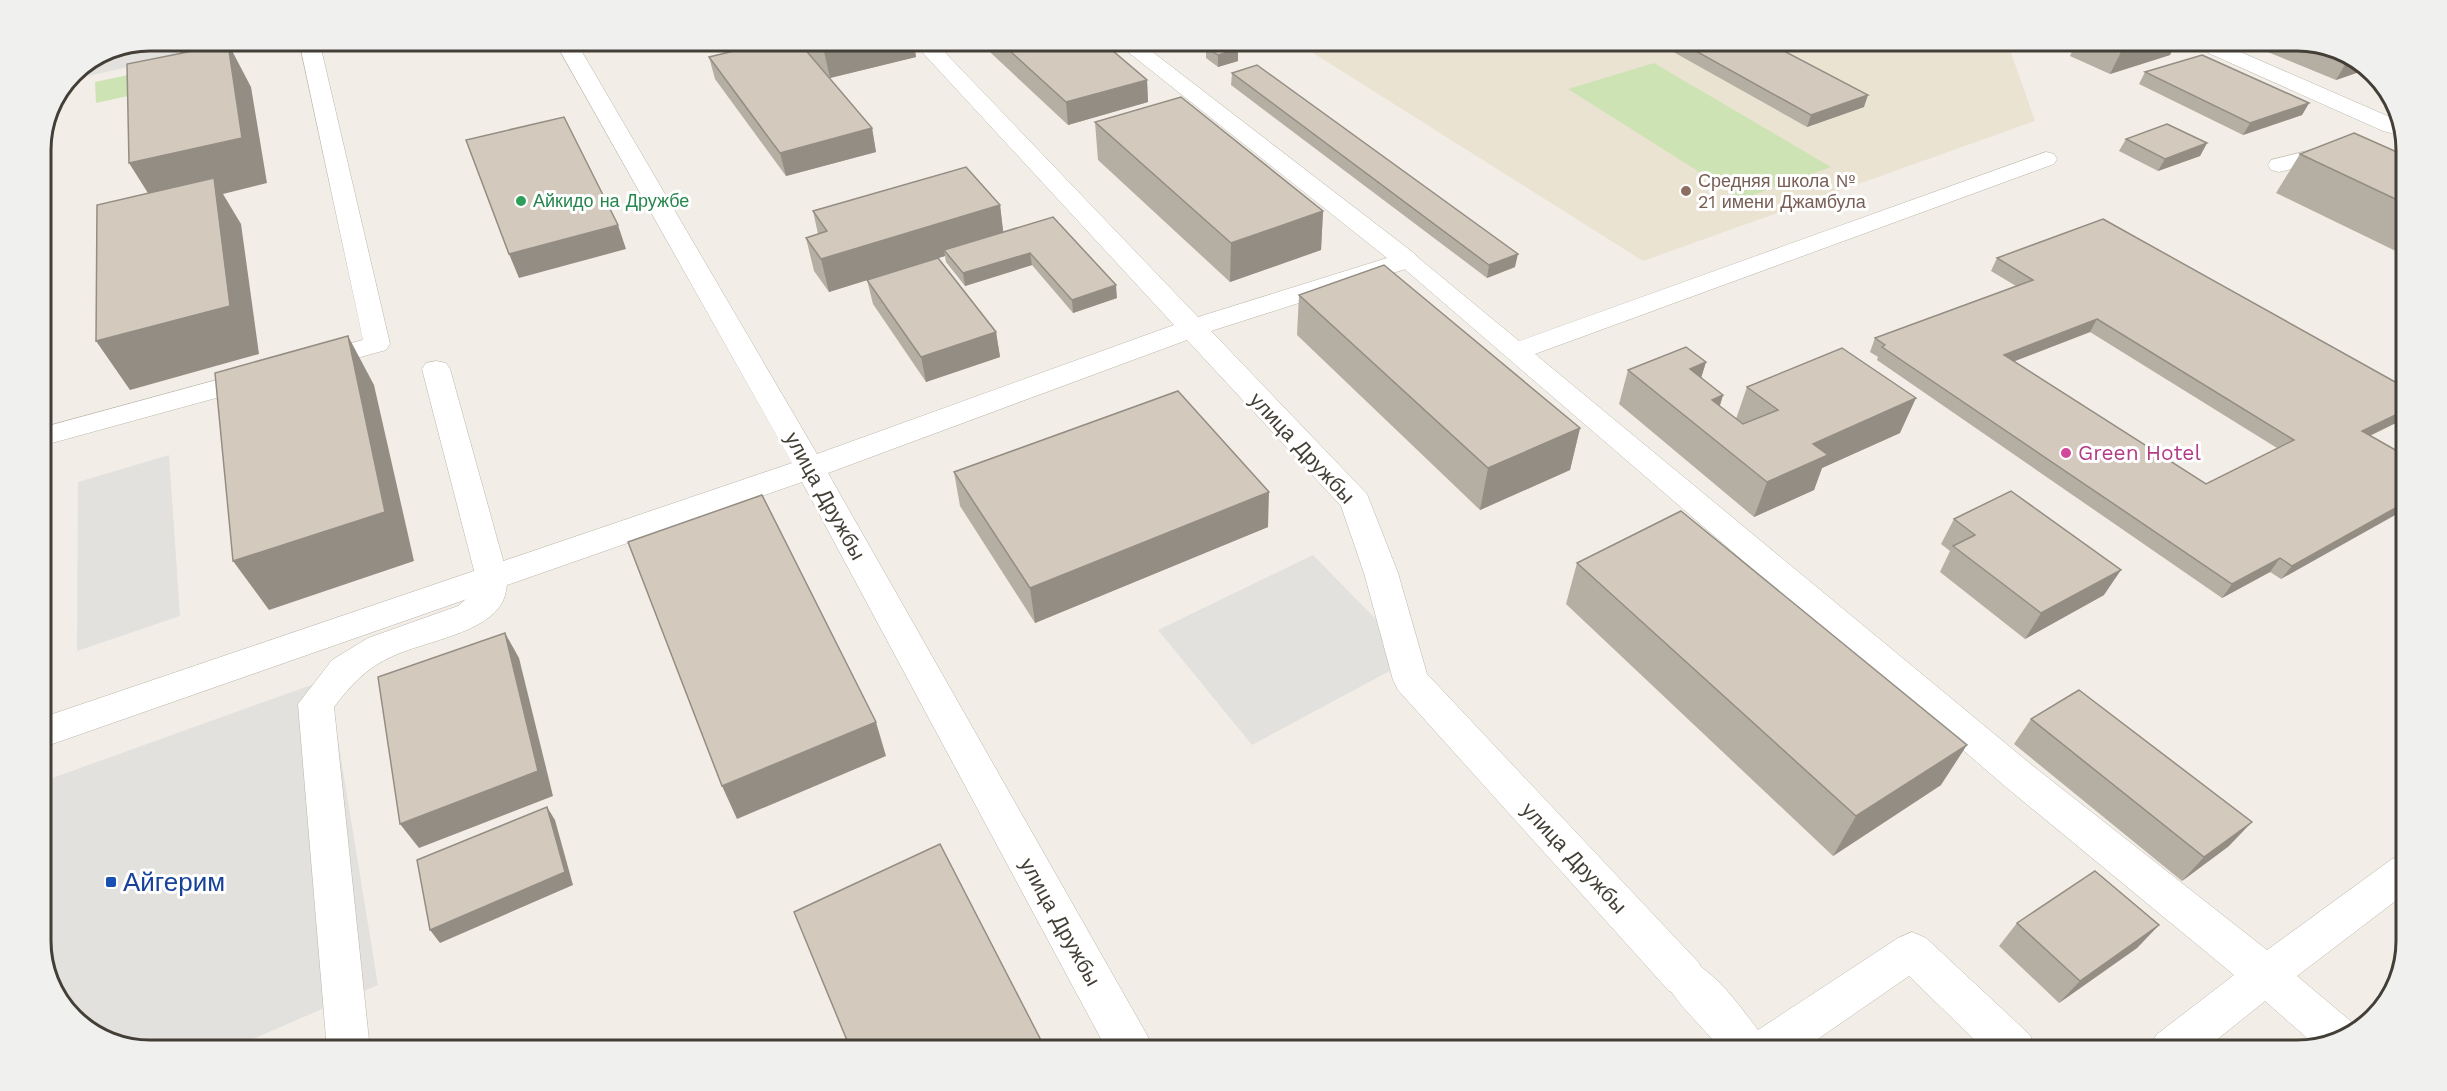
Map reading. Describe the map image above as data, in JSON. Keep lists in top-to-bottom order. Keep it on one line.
{"streets":{"street":["улица Дружбы"]},"places":{"other":["Средняя школа № 21 имени Джамбула","Айкидо на Дружбе","Green Hotel"],"transit":["Айгерим"]}}
